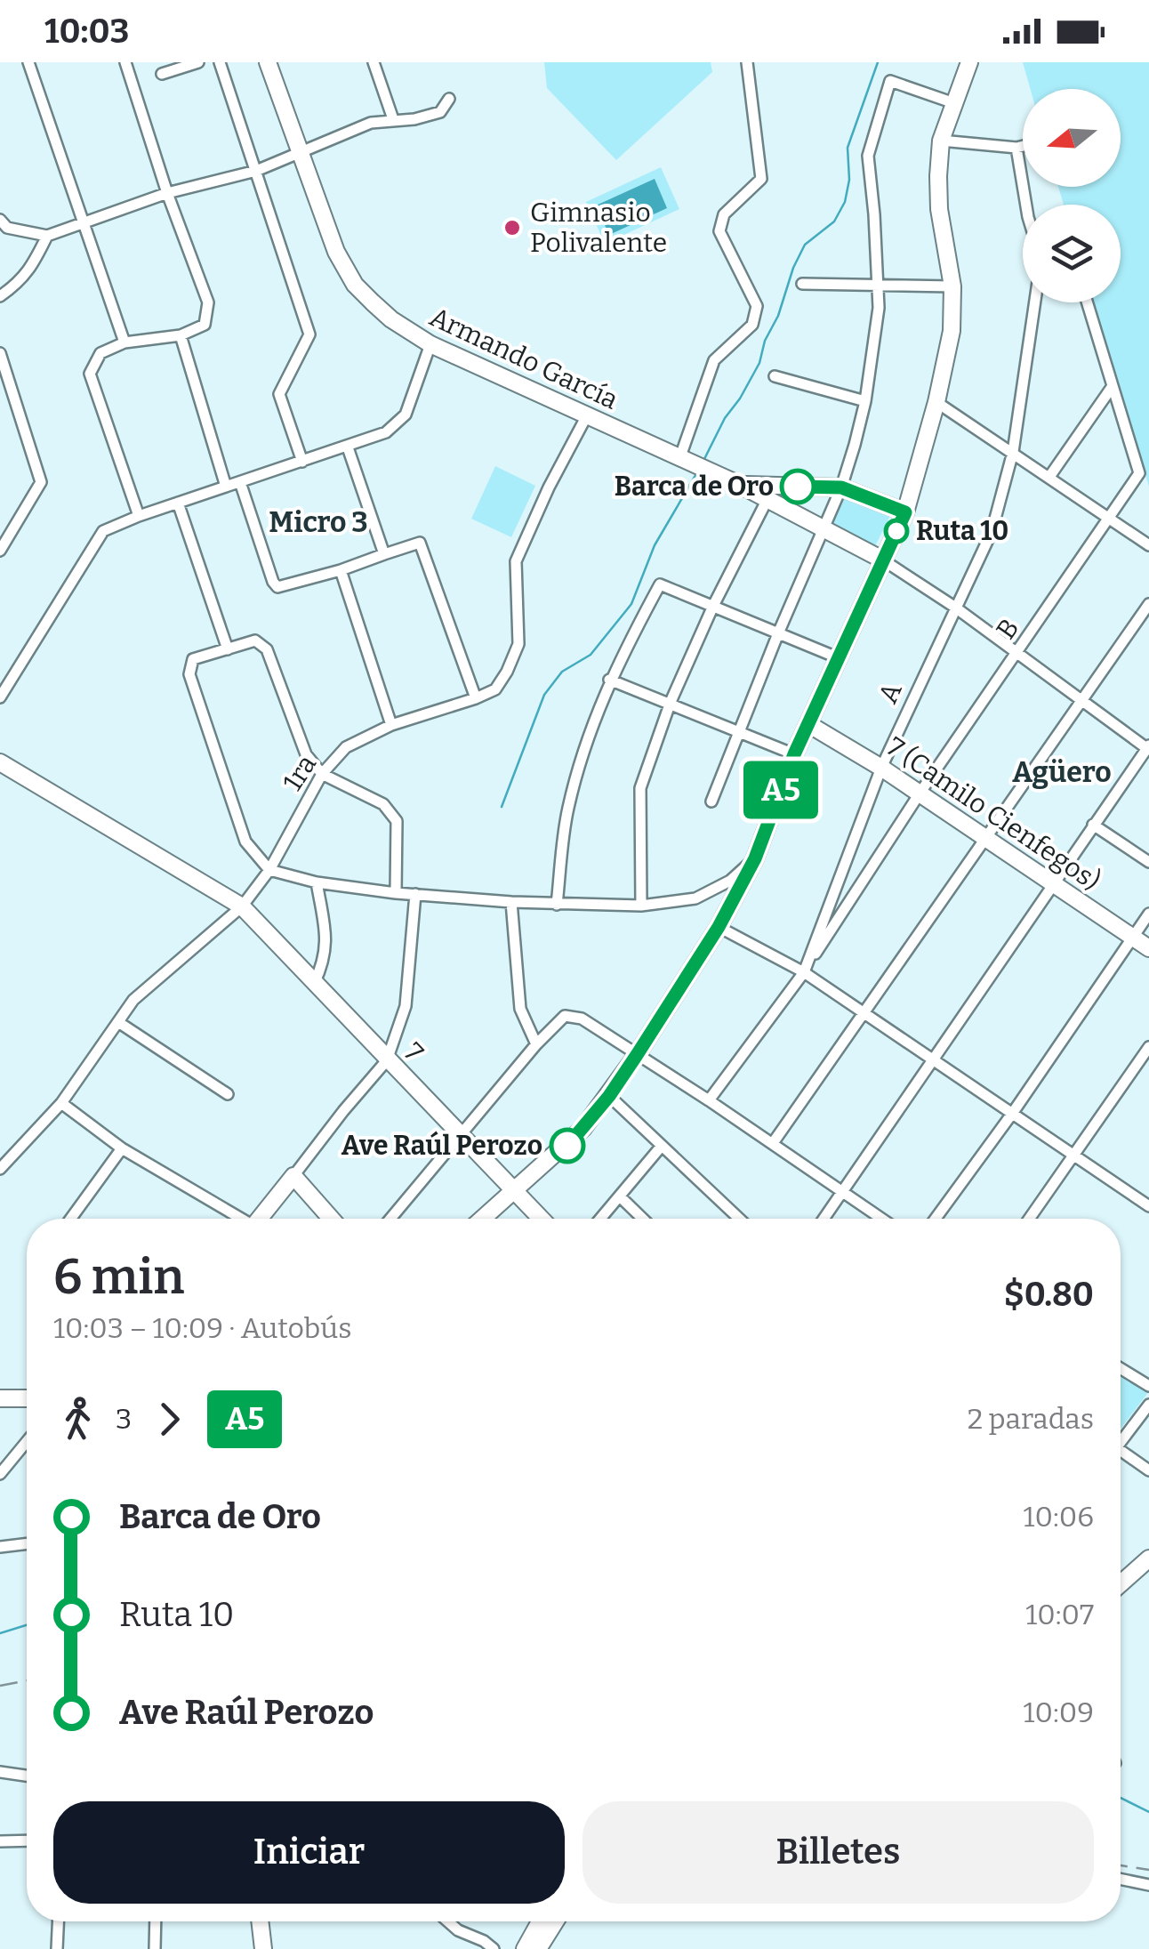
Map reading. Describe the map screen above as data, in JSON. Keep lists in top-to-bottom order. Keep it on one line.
{"streets":{"main road":["Armando García","7 (Camilo Cienfegos)","7"],"street":["B","A","1ra"]},"crossings":[["Armando García","1ra"],["B","A"],["B","7 (Camilo Cienfegos)"],["A","7 (Camilo Cienfegos)"],["1ra","7"]],"districts":["Micro 3","Agüero"],"places":["Gimnasio Polivalente","Barca de Oro","Ruta 10","Ave Raúl Perozo"],"lines":["bus line A5"],"north":"left","page":{"status":"10:03","on_map":"A5","heading":["6 min","10:03 – 10:09 · Autobús","$0.80"],"legs":["3","A5","2 paradas"],"list":[{"name":"Barca de Oro","value":"10:06"},{"name":"Ruta 10","value":"10:07"},{"name":"Ave Raúl Perozo","value":"10:09"}],"buttons":["Iniciar","Billetes"]}}
